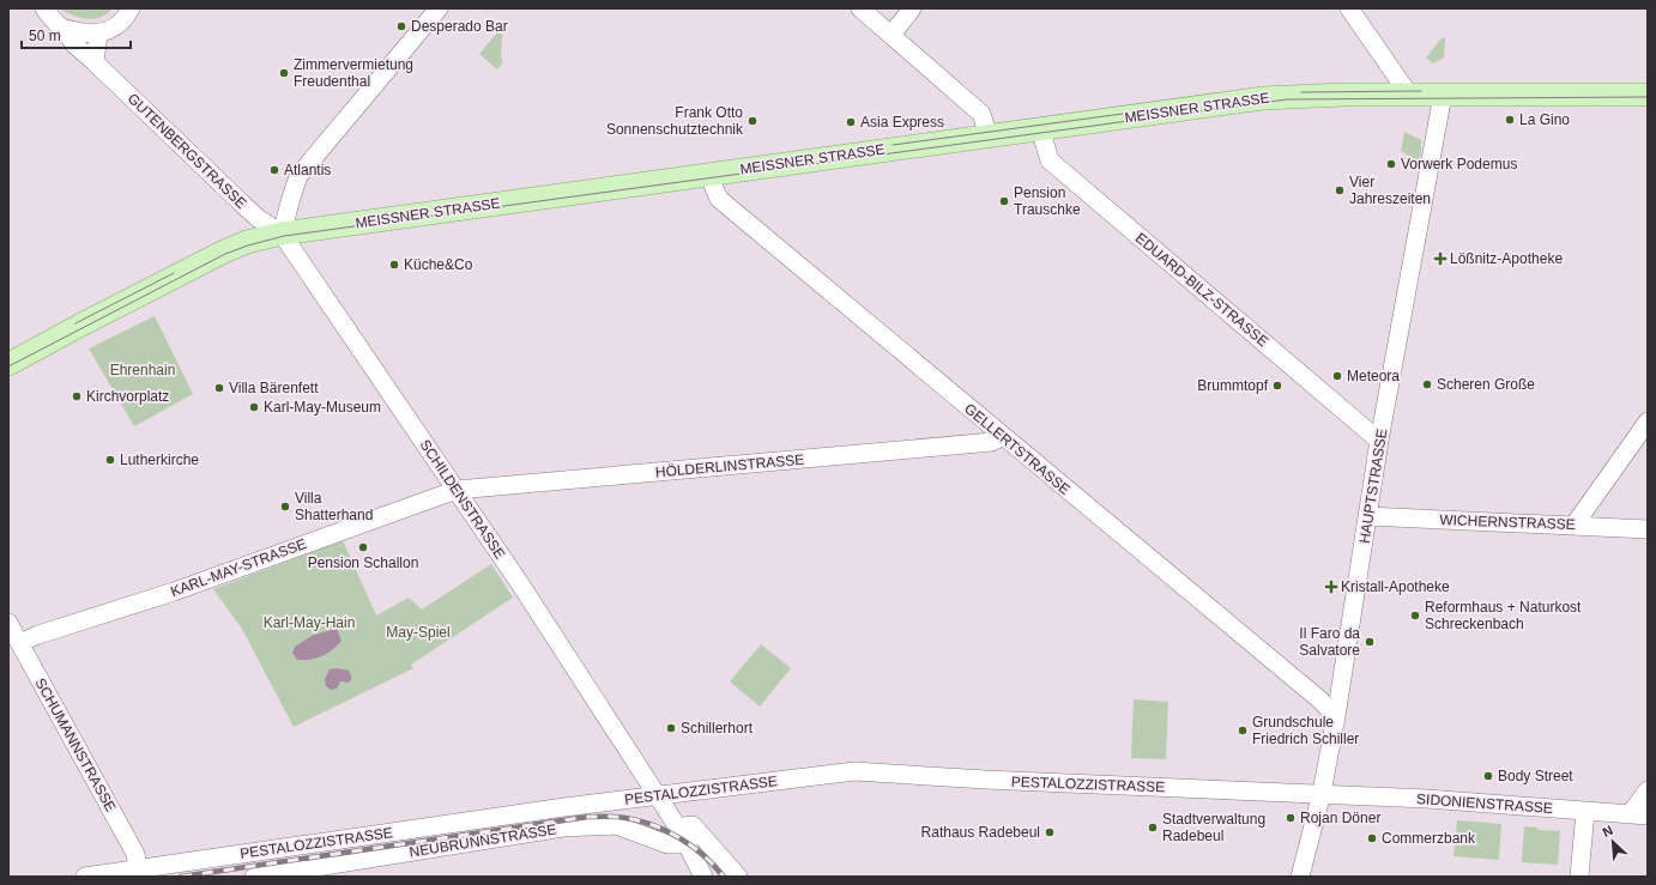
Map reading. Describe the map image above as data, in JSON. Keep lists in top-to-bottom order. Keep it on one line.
{"streets":{"main road":["MEISSNER STRASSE"],"street":["GUTENBERGSTRASSE","EDUARD-BILZ-STRASSE","GELLERTSTRASSE","HÖLDERLINSTRASSE","HAUPTSTRASSE","SCHILDENSTRASSE","WICHERNSTRASSE","KARL-MAY-STRASSE","SCHUMANNSTRASSE","PESTALOZZISTRASSE","SIDONIENSTRASSE","NEUBRUNNSTRASSE"]},"crossings":[["MEISSNER STRASSE","GUTENBERGSTRASSE"],["MEISSNER STRASSE","EDUARD-BILZ-STRASSE"],["MEISSNER STRASSE","GELLERTSTRASSE"],["MEISSNER STRASSE","HAUPTSTRASSE"],["MEISSNER STRASSE","SCHILDENSTRASSE"],["GUTENBERGSTRASSE","SCHILDENSTRASSE"],["EDUARD-BILZ-STRASSE","HAUPTSTRASSE"],["GELLERTSTRASSE","HÖLDERLINSTRASSE"],["GELLERTSTRASSE","HAUPTSTRASSE"],["HÖLDERLINSTRASSE","SCHILDENSTRASSE"],["HÖLDERLINSTRASSE","KARL-MAY-STRASSE"],["HAUPTSTRASSE","WICHERNSTRASSE"],["HAUPTSTRASSE","PESTALOZZISTRASSE"],["HAUPTSTRASSE","SIDONIENSTRASSE"],["SCHILDENSTRASSE","KARL-MAY-STRASSE"],["SCHILDENSTRASSE","PESTALOZZISTRASSE"],["SCHILDENSTRASSE","NEUBRUNNSTRASSE"],["KARL-MAY-STRASSE","SCHUMANNSTRASSE"],["SCHUMANNSTRASSE","PESTALOZZISTRASSE"],["PESTALOZZISTRASSE","SIDONIENSTRASSE"]],"parks":["Ehrenhain","Karl-May-Hain","May-Spiel"],"places":{"other":["Desperado Bar","Zimmervermietung Freudenthal","La Gino","Frank Otto Sonnenschutztechnik","Asia Express","Vorwerk Podemus","Atlantis","Vier Jahreszeiten","Pension Trauschke","Küche&Co","Meteora","Scheren Große","Brummtopf","Villa Bärenfett","Kirchvorplatz","Karl-May-Museum","Lutherkirche","Villa Shatterhand","Pension Schallon","Reformhaus + Naturkost Schreckenbach","Il Faro da Salvatore","Schillerhort","Grundschule Friedrich Schiller","Body Street","Rojan Döner","Stadtverwaltung Radebeul","Rathaus Radebeul","Commerzbank"],"health":["Lößnitz-Apotheke","Kristall-Apotheke"]},"scale_bar":"50 m","north":"top left"}
